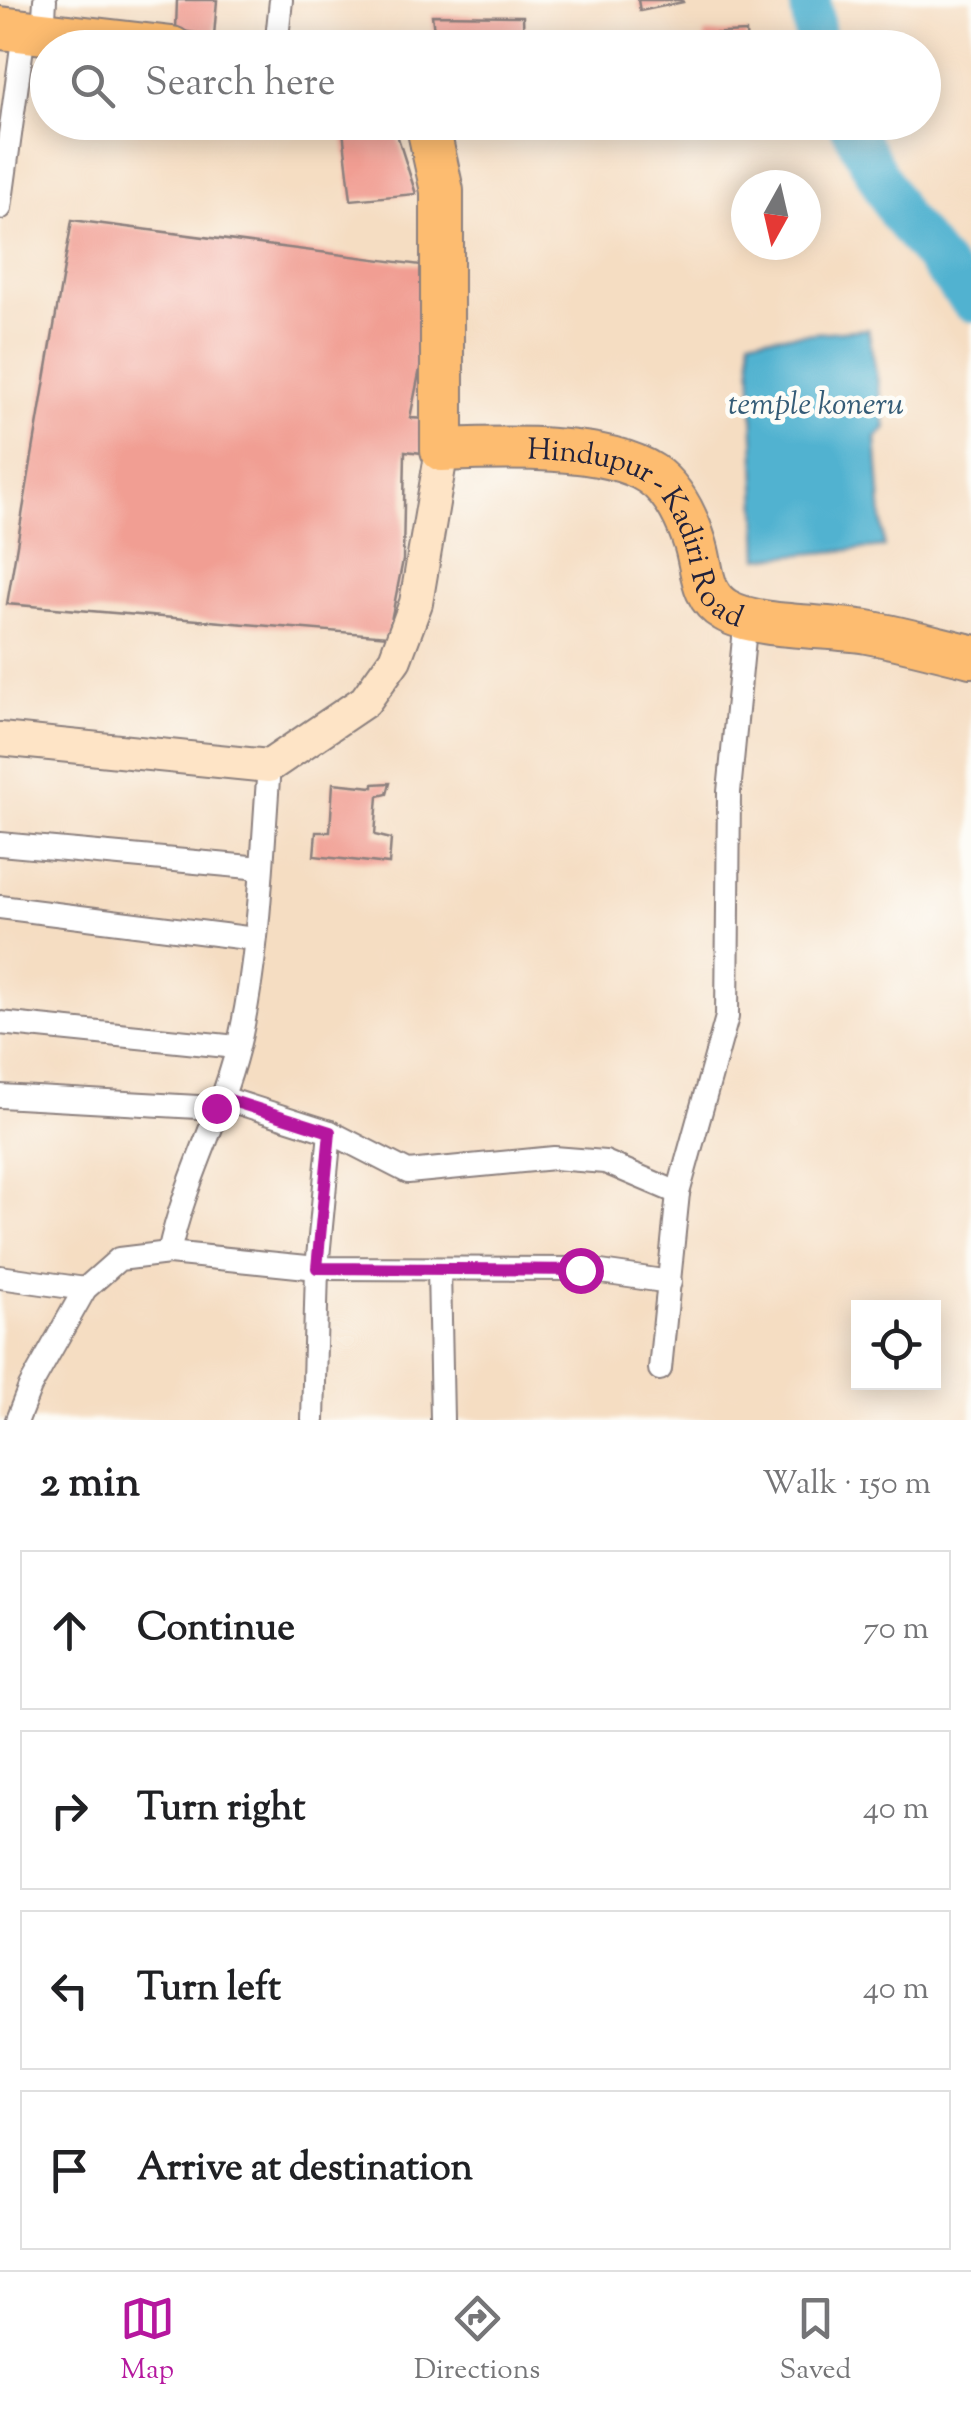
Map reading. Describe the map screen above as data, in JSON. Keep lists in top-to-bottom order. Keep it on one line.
{"streets":{"highway":["Hindupur - Kadiri Road"]},"water":["temple koneru"],"north":"bottom","page":{"search":"Search here","heading":["2 min","Walk · 150 m"],"list":[["Continue","70 m"],["Turn right","40 m"],["Turn left","40 m"],"Arrive at destination"],"nav":["Map","Directions","Saved"]}}
